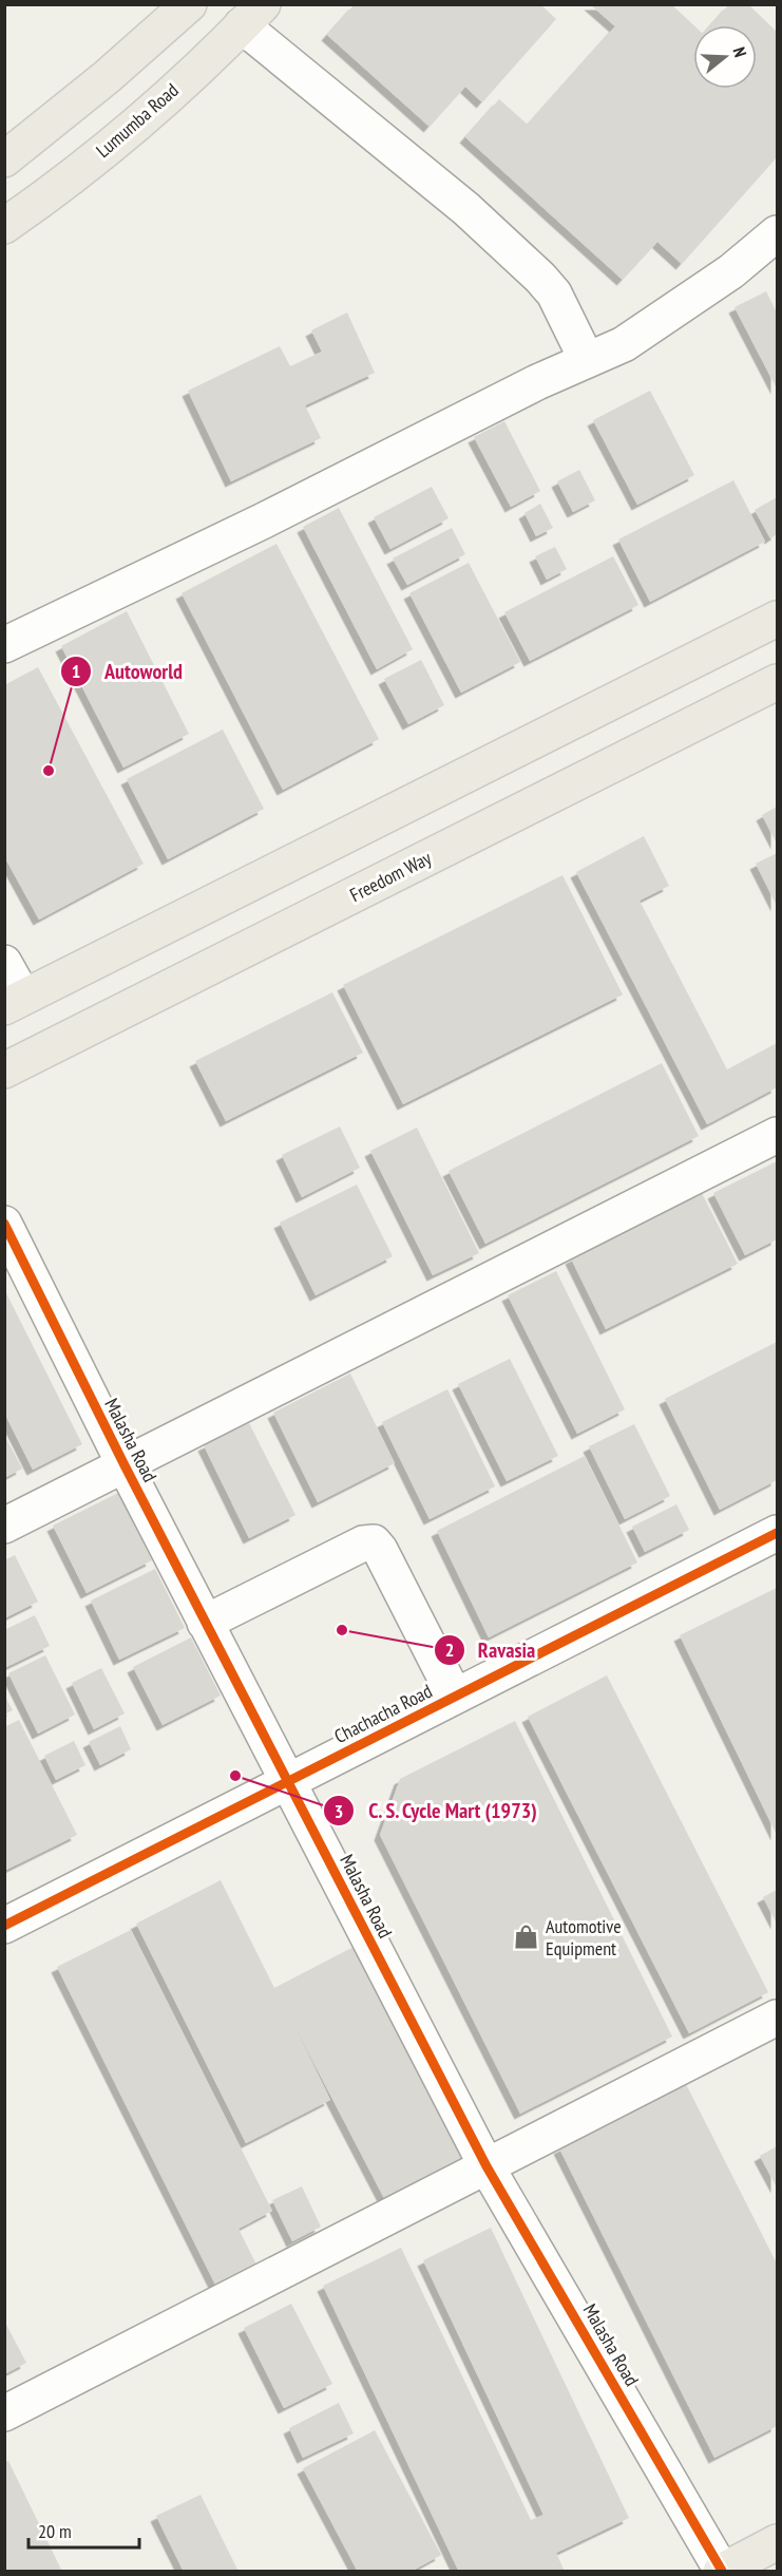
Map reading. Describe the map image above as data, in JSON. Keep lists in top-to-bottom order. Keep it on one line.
{"streets":{"main road":["Lumumba Road","Freedom Way"],"street":["Malasha Road","Chachacha Road"]},"crossings":[["Malasha Road","Chachacha Road"]],"places":{"other":["Autoworld","Ravasia","C. S. Cycle Mart (1973)"],"shop":["Automotive Equipment"]},"scale_bar":"20 m","north":"right"}
